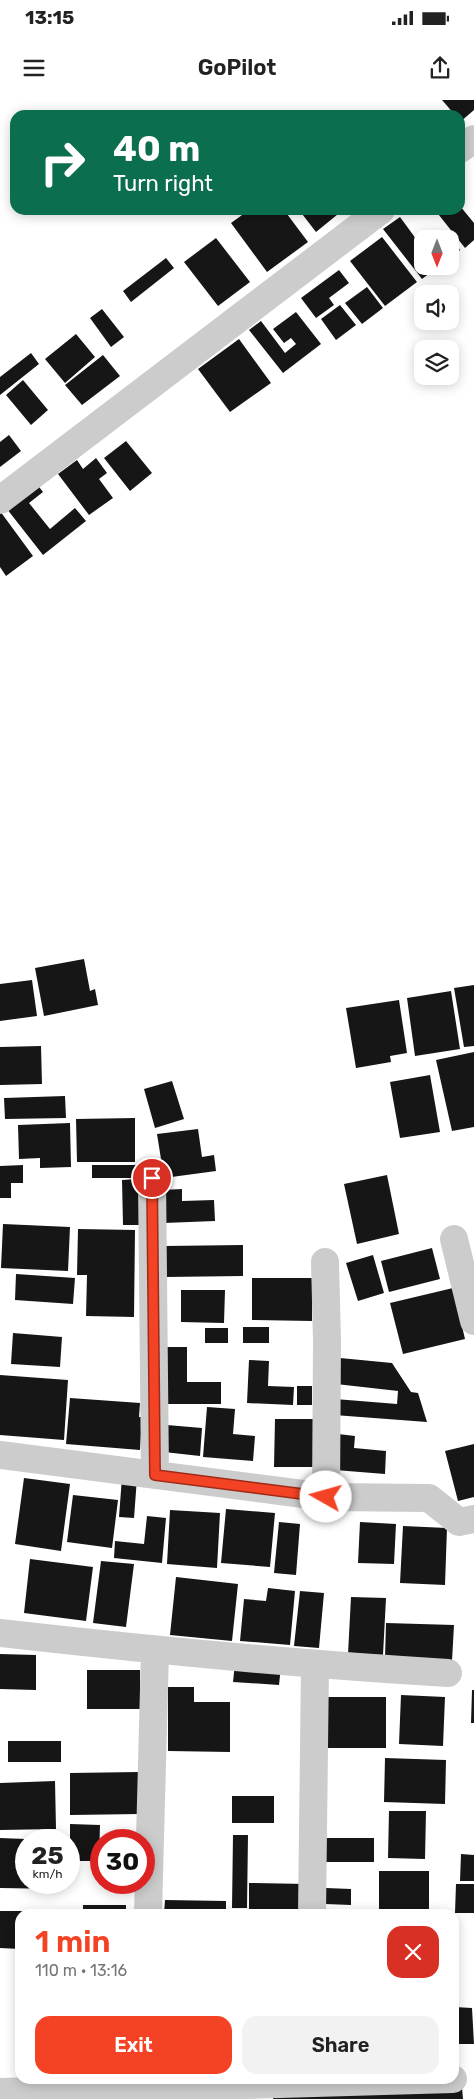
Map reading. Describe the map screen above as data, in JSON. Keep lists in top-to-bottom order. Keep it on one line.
{"north":"bottom","page":{"status":"13:15","header":"GoPilot","turn":["40 m","Turn right"],"speed":"25 km/h","limit":"30","heading":["1 min","110 m · 13:16"],"buttons":["Exit","Share"]}}
